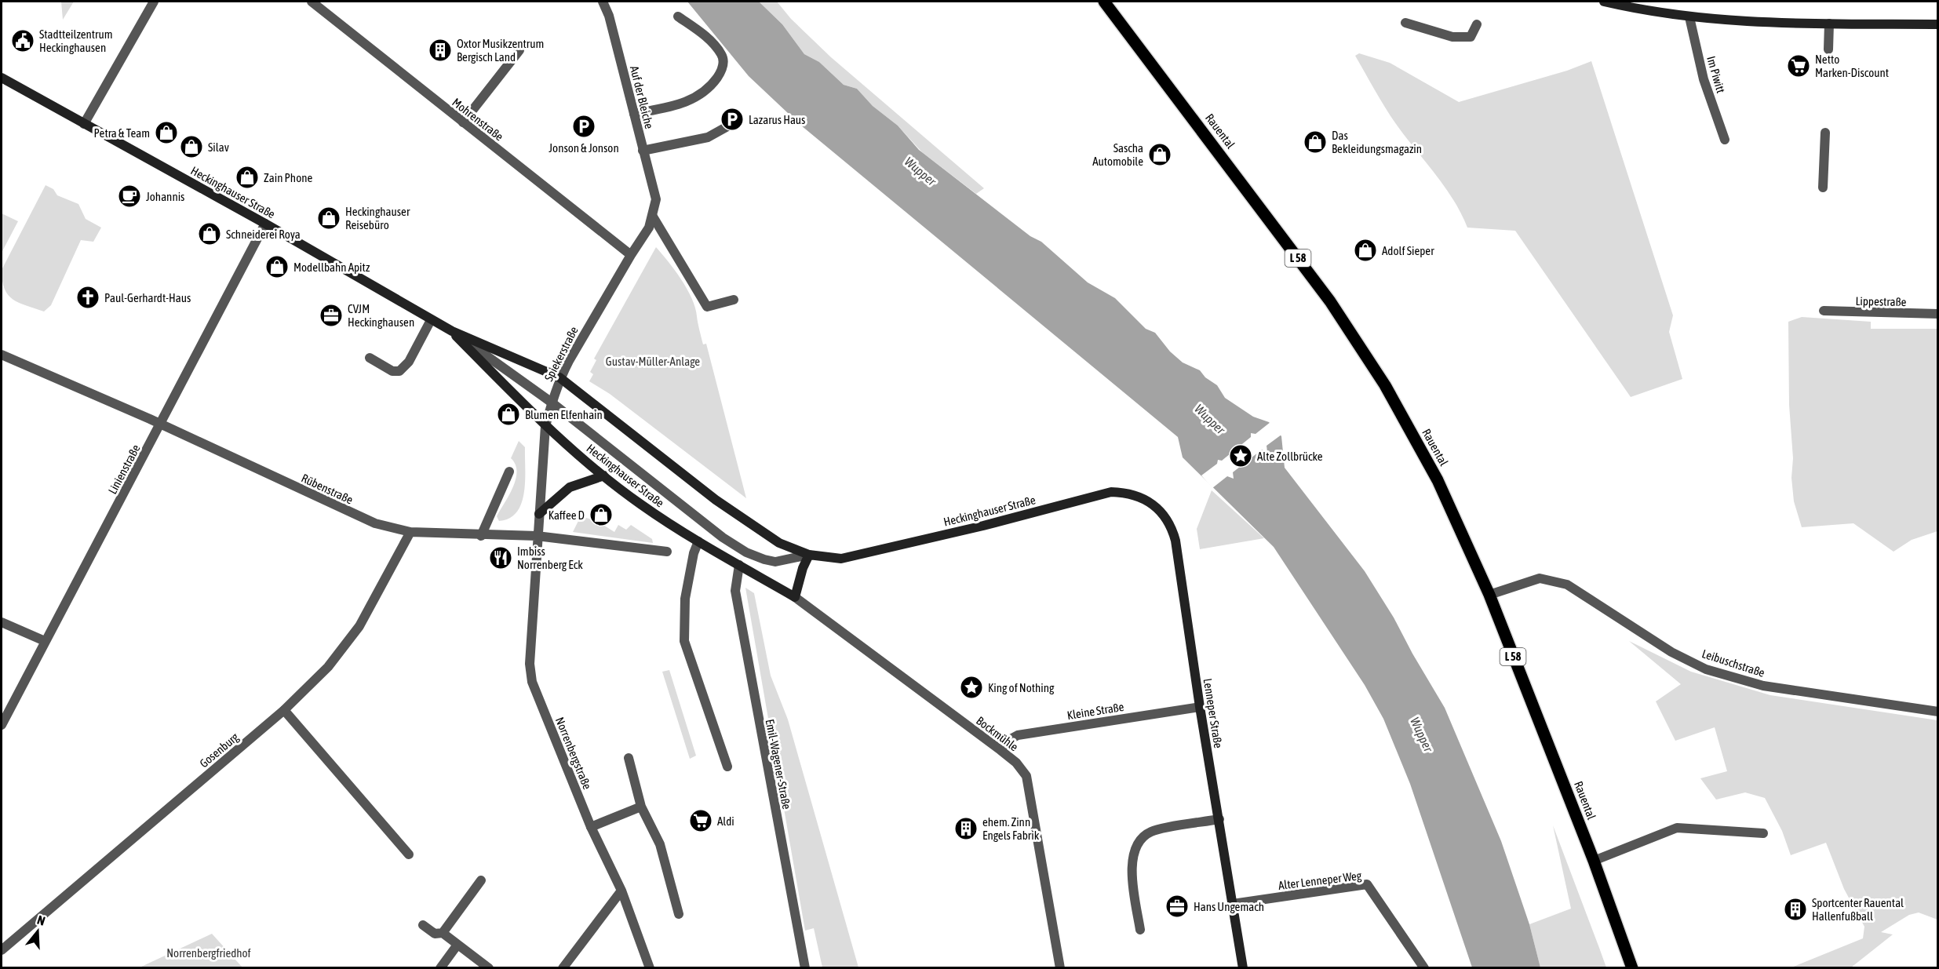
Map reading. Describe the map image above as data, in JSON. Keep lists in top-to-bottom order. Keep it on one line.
{"streets":{"main road":["Rauental","Heckinghauser Straße","L 58","Lenneper Straße"],"street":["Im Piwitt","Auf der Bleiche","Mohrenstraße","Lippestraße","Spiekerstraße","Linienstraße","Rübenstraße","Leibuschstraße","Kleine Straße","Bockmühle","Gosenburg","Norrenbergstraße","Emil-Wagener-Straße","Alter Lenneper Weg"]},"crossings":[["Auf der Bleiche","Spiekerstraße"],["Mohrenstraße","Spiekerstraße"],["Rauental","Leibuschstraße"],["Heckinghauser Straße","Spiekerstraße"],["Heckinghauser Straße","Linienstraße"],["Heckinghauser Straße","Lenneper Straße"],["Heckinghauser Straße","Bockmühle"],["Heckinghauser Straße","Emil-Wagener-Straße"],["Spiekerstraße","Rübenstraße"],["Spiekerstraße","Norrenbergstraße"],["Linienstraße","Rübenstraße"],["Rübenstraße","Gosenburg"],["Rübenstraße","Norrenbergstraße"],["Kleine Straße","Lenneper Straße"],["Kleine Straße","Bockmühle"],["Lenneper Straße","Alter Lenneper Weg"]],"water":["Wupper"],"parks":["Gustav-Müller-Anlage","Norrenbergfriedhof"],"places":{"public building":["Stadtteilzentrum Heckinghausen"],"building":["Oxtor Musikzentrum Bergisch Land","ehem. Zinn Engels Fabrik","Sportcenter Rauental Hallenfußball"],"supermarket":["Netto Marken-Discount","Aldi"],"parking":["Lazarus Haus","Jonson & Jonson"],"shop":["Petra & Team","Das Bekleidungsmagazin","Silav","Sascha Automobile","Zain Phone","Heckinghauser Reisebüro","Schneiderei Roya","Adolf Sieper","Modellbahn Apitz","Blumen Elfenhain","Kaffee D"],"cafe":["Johannis"],"church":["Paul-Gerhardt-Haus"],"office":["CVJM Heckinghausen","Hans Ungemach"],"place":["Alte Zollbrücke","King of Nothing"],"restaurant":["Imbiss Norrenberg Eck"]},"north":"top"}
